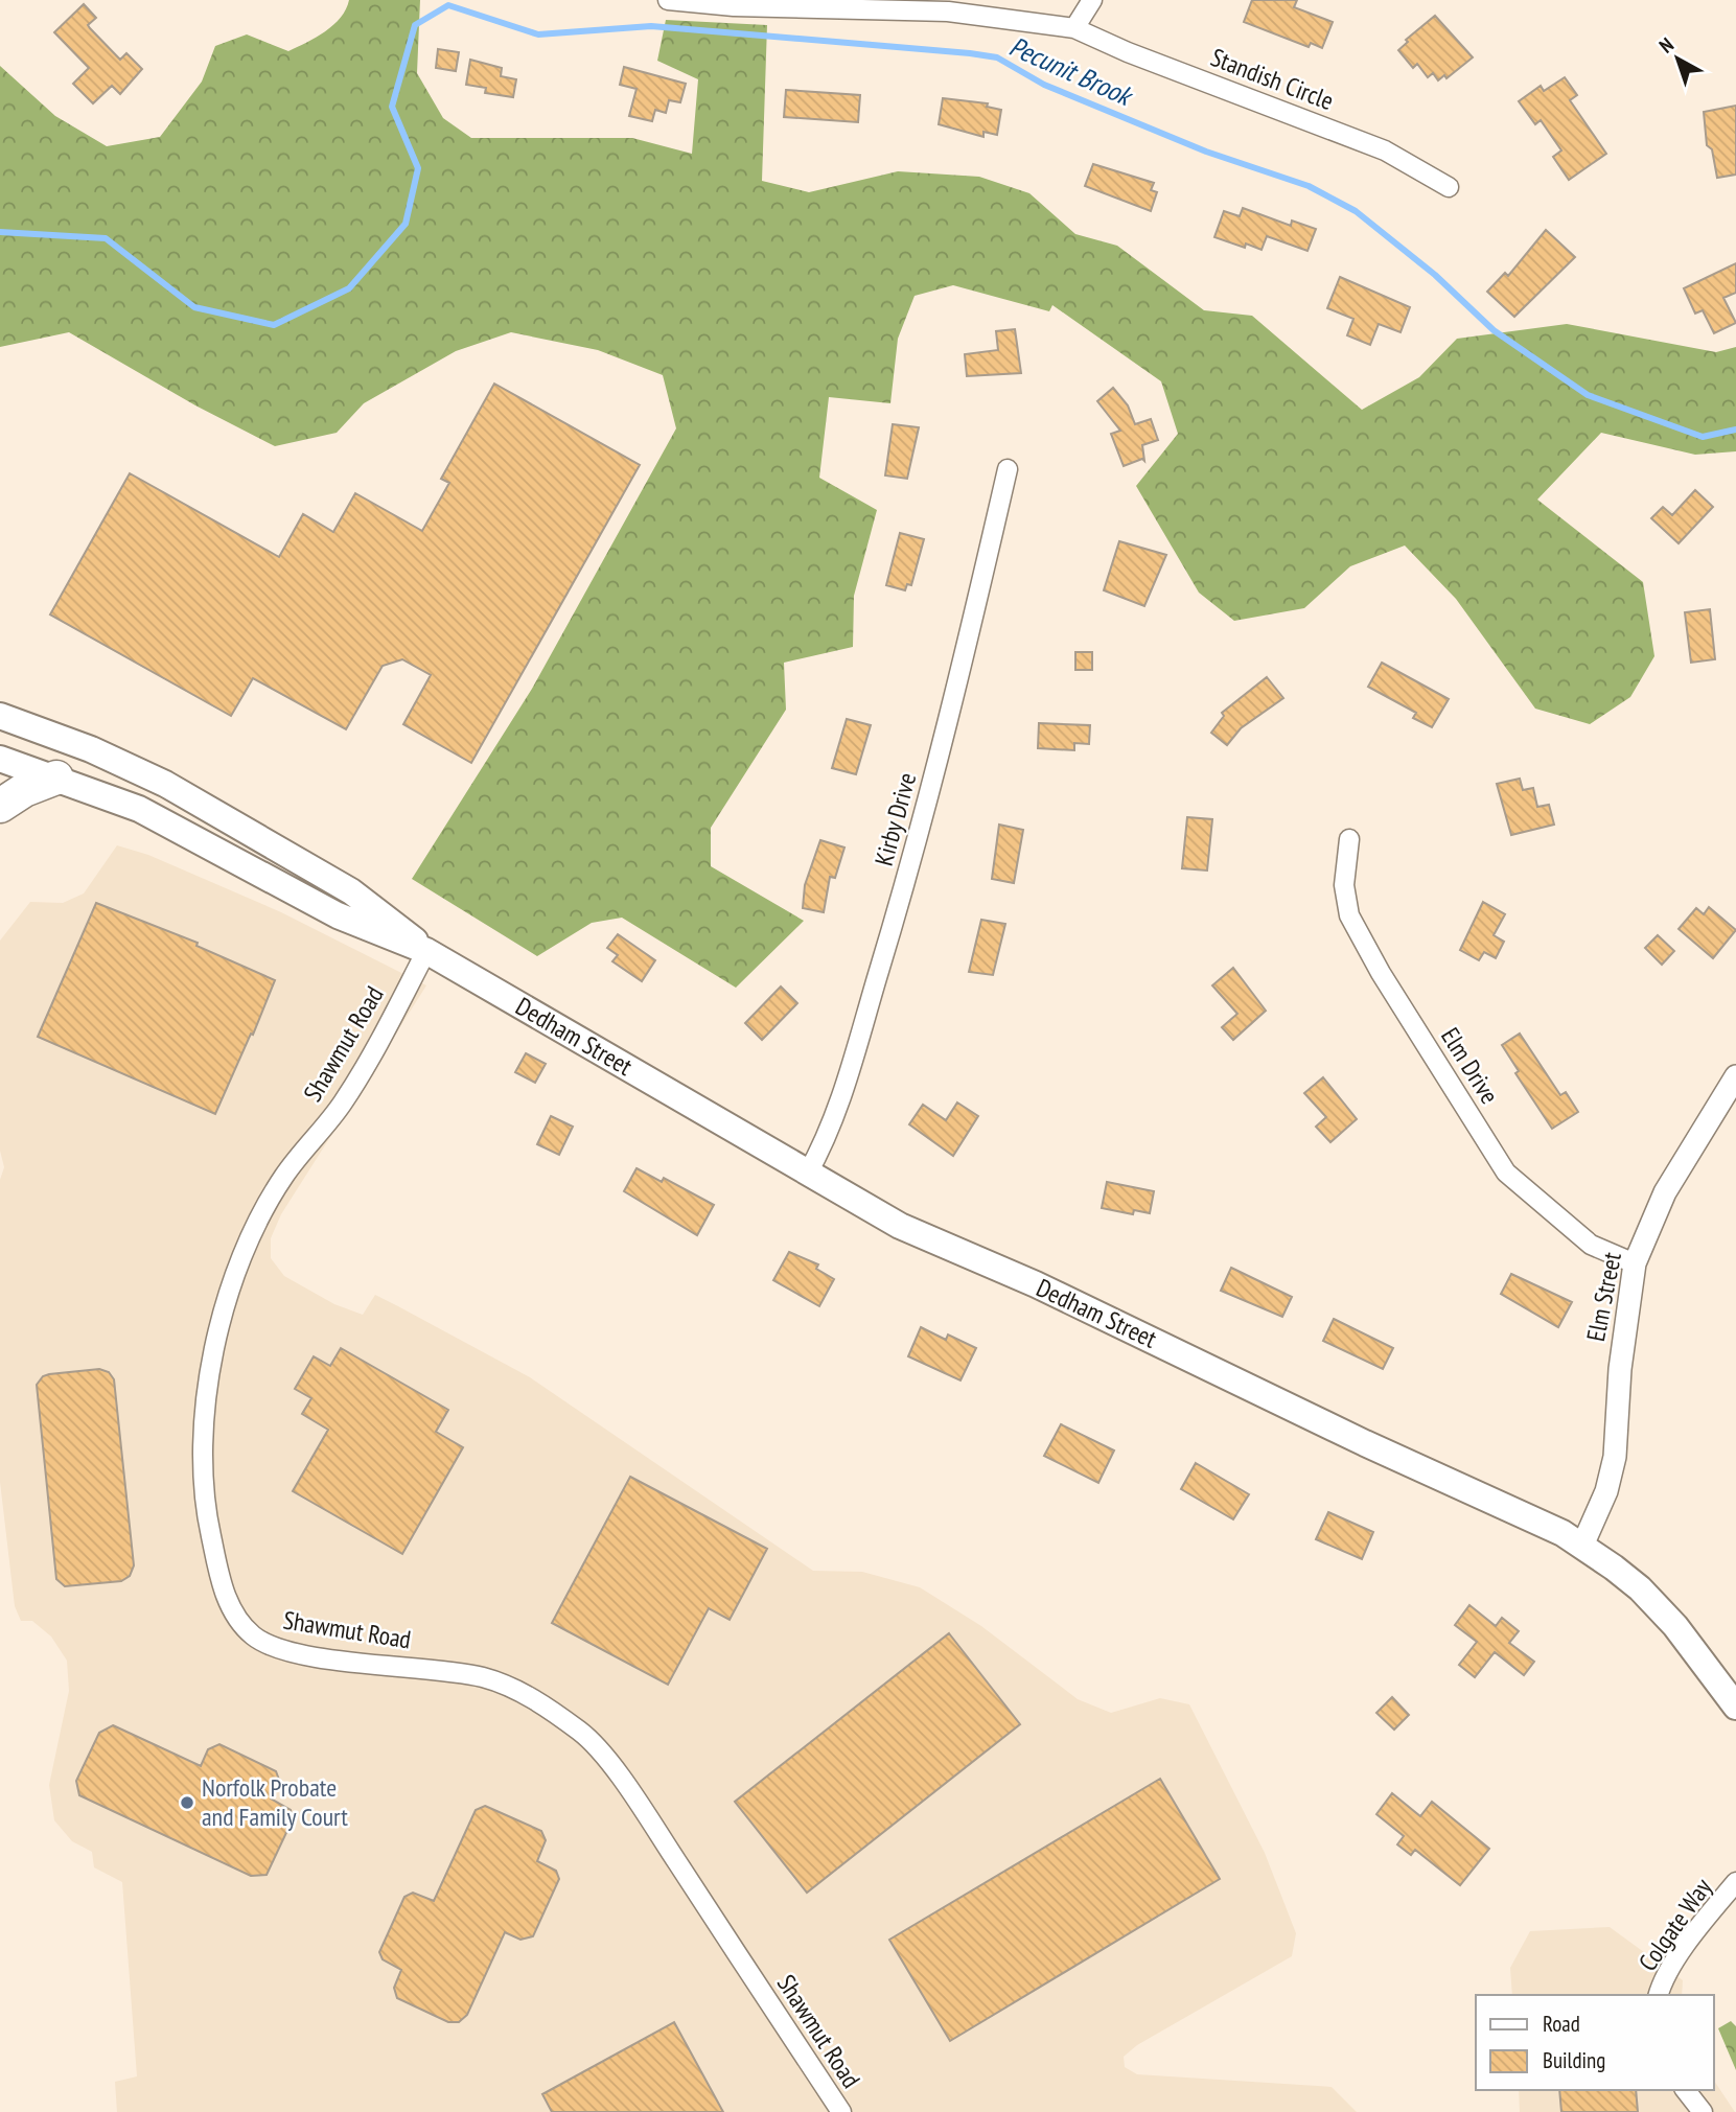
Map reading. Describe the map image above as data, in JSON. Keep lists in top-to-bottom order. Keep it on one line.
{"streets":{"main road":["Dedham Street"],"street":["Standish Circle","Kirby Drive","Shawmut Road","Elm Drive","Elm Street","Colgate Way"]},"crossings":[["Kirby Drive","Dedham Street"],["Dedham Street","Shawmut Road"],["Dedham Street","Elm Street"],["Elm Drive","Elm Street"]],"water":["Pecunit Brook"],"places":["Norfolk Probate and Family Court"],"legend":["Road","Building"],"north":"top left"}
